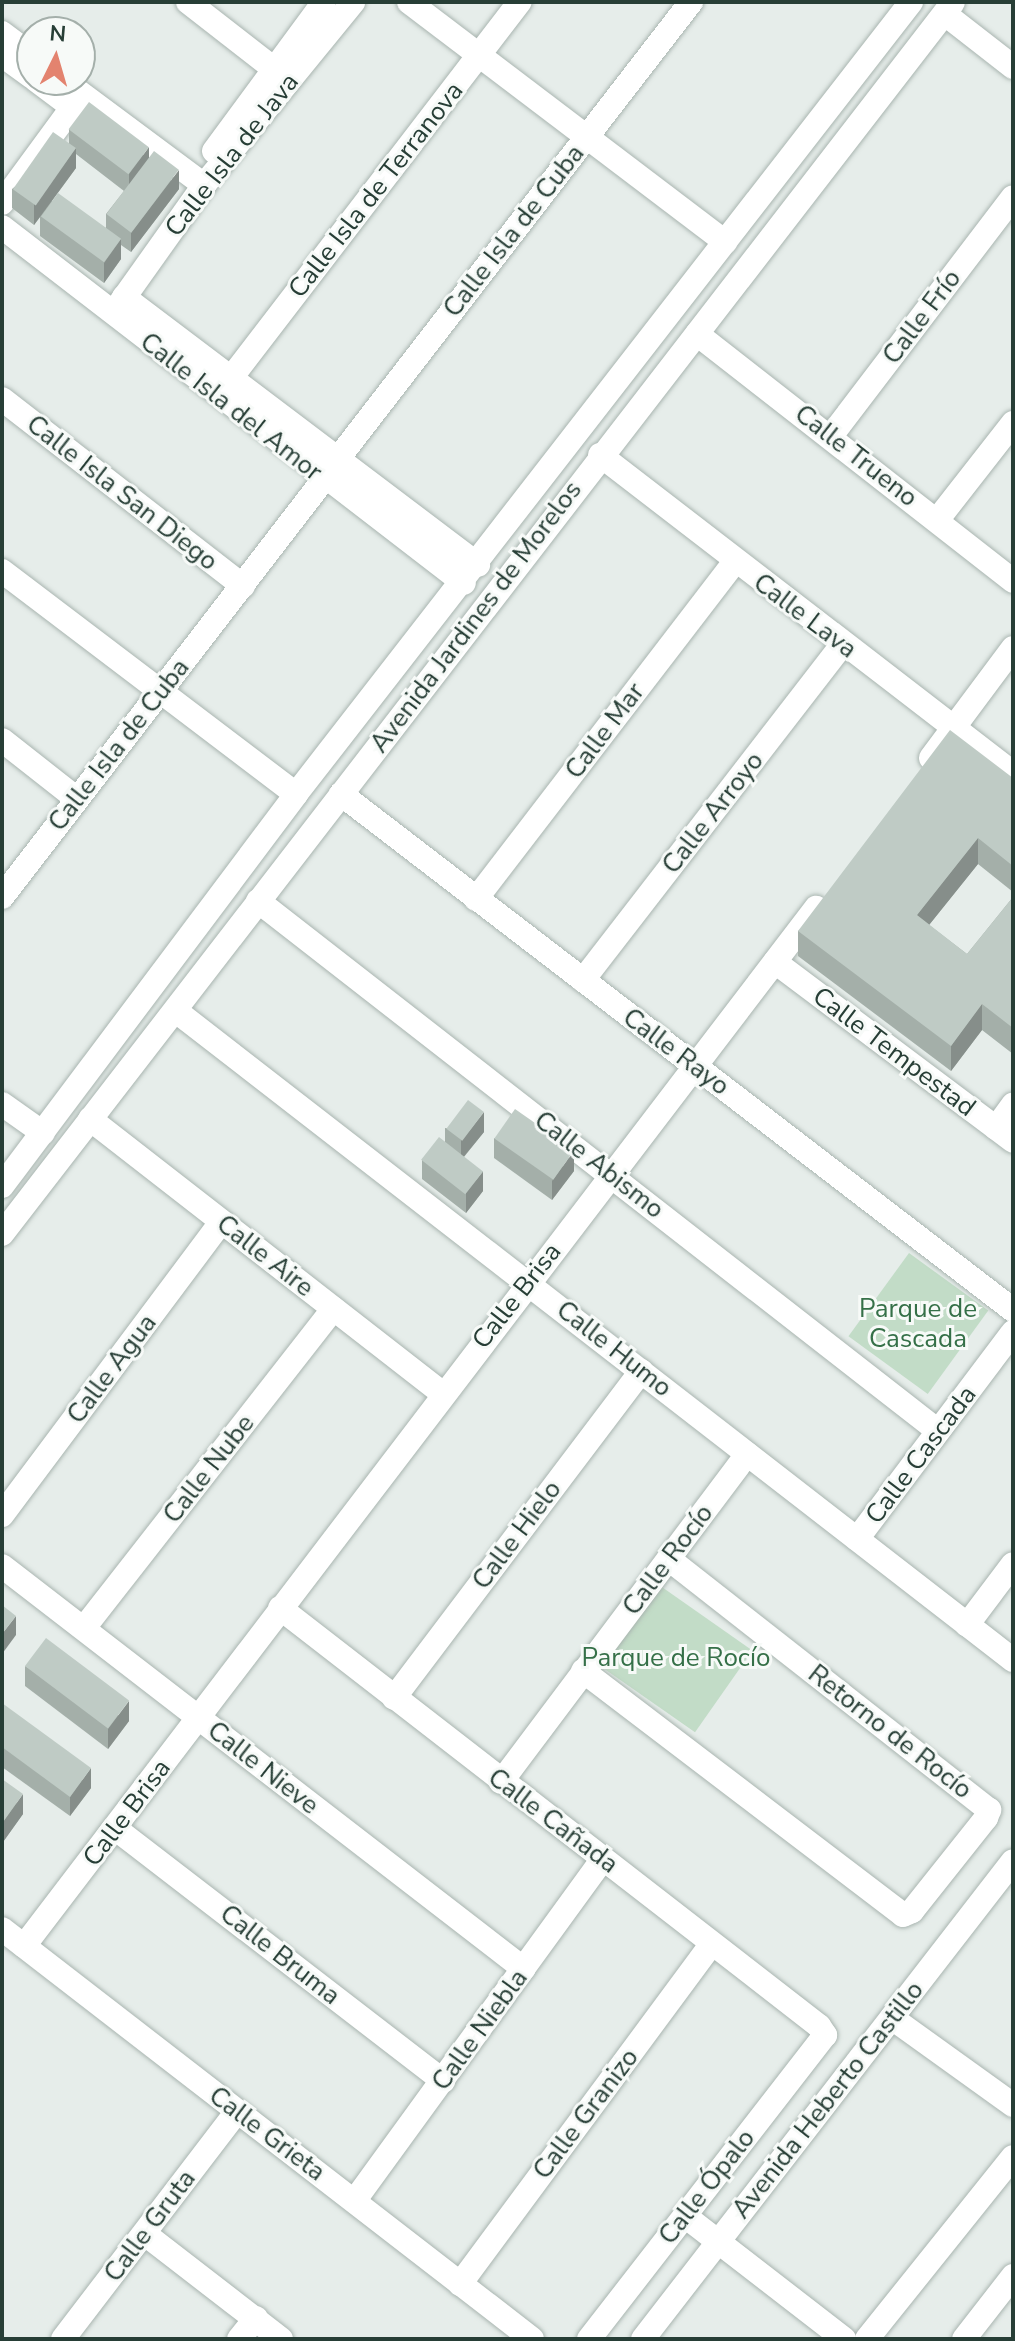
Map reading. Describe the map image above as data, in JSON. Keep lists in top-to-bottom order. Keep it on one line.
{"streets":{"street":["Calle Isla de Java","Calle Isla de Terranova","Calle Isla de Cuba","Calle Frío","Calle Isla del Amor","Calle Trueno","Calle Isla San Diego","Calle Lava","Avenida Jardines de Morelos","Calle Mar","Calle Arroyo","Calle Rayo","Calle Tempestad","Calle Abismo","Calle Aire","Calle Brisa","Calle Humo","Calle Agua","Calle Cascada","Calle Nube","Calle Hielo","Calle Rocío","Retorno de Rocío","Calle Nieve","Calle Cañada","Calle Bruma","Calle Niebla","Avenida Heberto Castillo","Calle Granizo","Calle Grieta","Calle Ópalo","Calle Gruta"]},"crossings":[["Calle Isla de Java","Calle Isla del Amor"],["Calle Isla de Terranova","Calle Isla del Amor"],["Calle Isla de Cuba","Calle Isla del Amor"],["Calle Isla de Cuba","Calle Isla San Diego"],["Calle Frío","Calle Trueno"],["Calle Isla del Amor","Avenida Jardines de Morelos"],["Calle Trueno","Avenida Jardines de Morelos"],["Calle Lava","Avenida Jardines de Morelos"],["Calle Lava","Calle Mar"],["Calle Lava","Calle Arroyo"],["Avenida Jardines de Morelos","Calle Rayo"],["Avenida Jardines de Morelos","Calle Abismo"],["Avenida Jardines de Morelos","Calle Aire"],["Avenida Jardines de Morelos","Calle Humo"],["Calle Mar","Calle Rayo"],["Calle Arroyo","Calle Rayo"],["Calle Rayo","Calle Brisa"],["Calle Tempestad","Calle Brisa"],["Calle Abismo","Calle Brisa"],["Calle Abismo","Calle Cascada"],["Calle Aire","Calle Brisa"],["Calle Aire","Calle Agua"],["Calle Aire","Calle Nube"],["Calle Brisa","Calle Humo"],["Calle Brisa","Calle Nieve"],["Calle Brisa","Calle Cañada"],["Calle Brisa","Calle Bruma"],["Calle Brisa","Calle Grieta"],["Calle Humo","Calle Cascada"],["Calle Humo","Calle Hielo"],["Calle Humo","Calle Rocío"],["Calle Nube","Calle Nieve"],["Calle Hielo","Calle Cañada"],["Calle Rocío","Retorno de Rocío"],["Calle Rocío","Calle Cañada"],["Calle Nieve","Calle Niebla"],["Calle Cañada","Calle Niebla"],["Calle Cañada","Calle Granizo"],["Calle Cañada","Calle Ópalo"],["Calle Bruma","Calle Niebla"],["Calle Niebla","Calle Grieta"],["Calle Granizo","Calle Grieta"],["Calle Grieta","Calle Gruta"]],"parks":["Parque de Cascada","Parque de Rocío"],"north":"top"}
